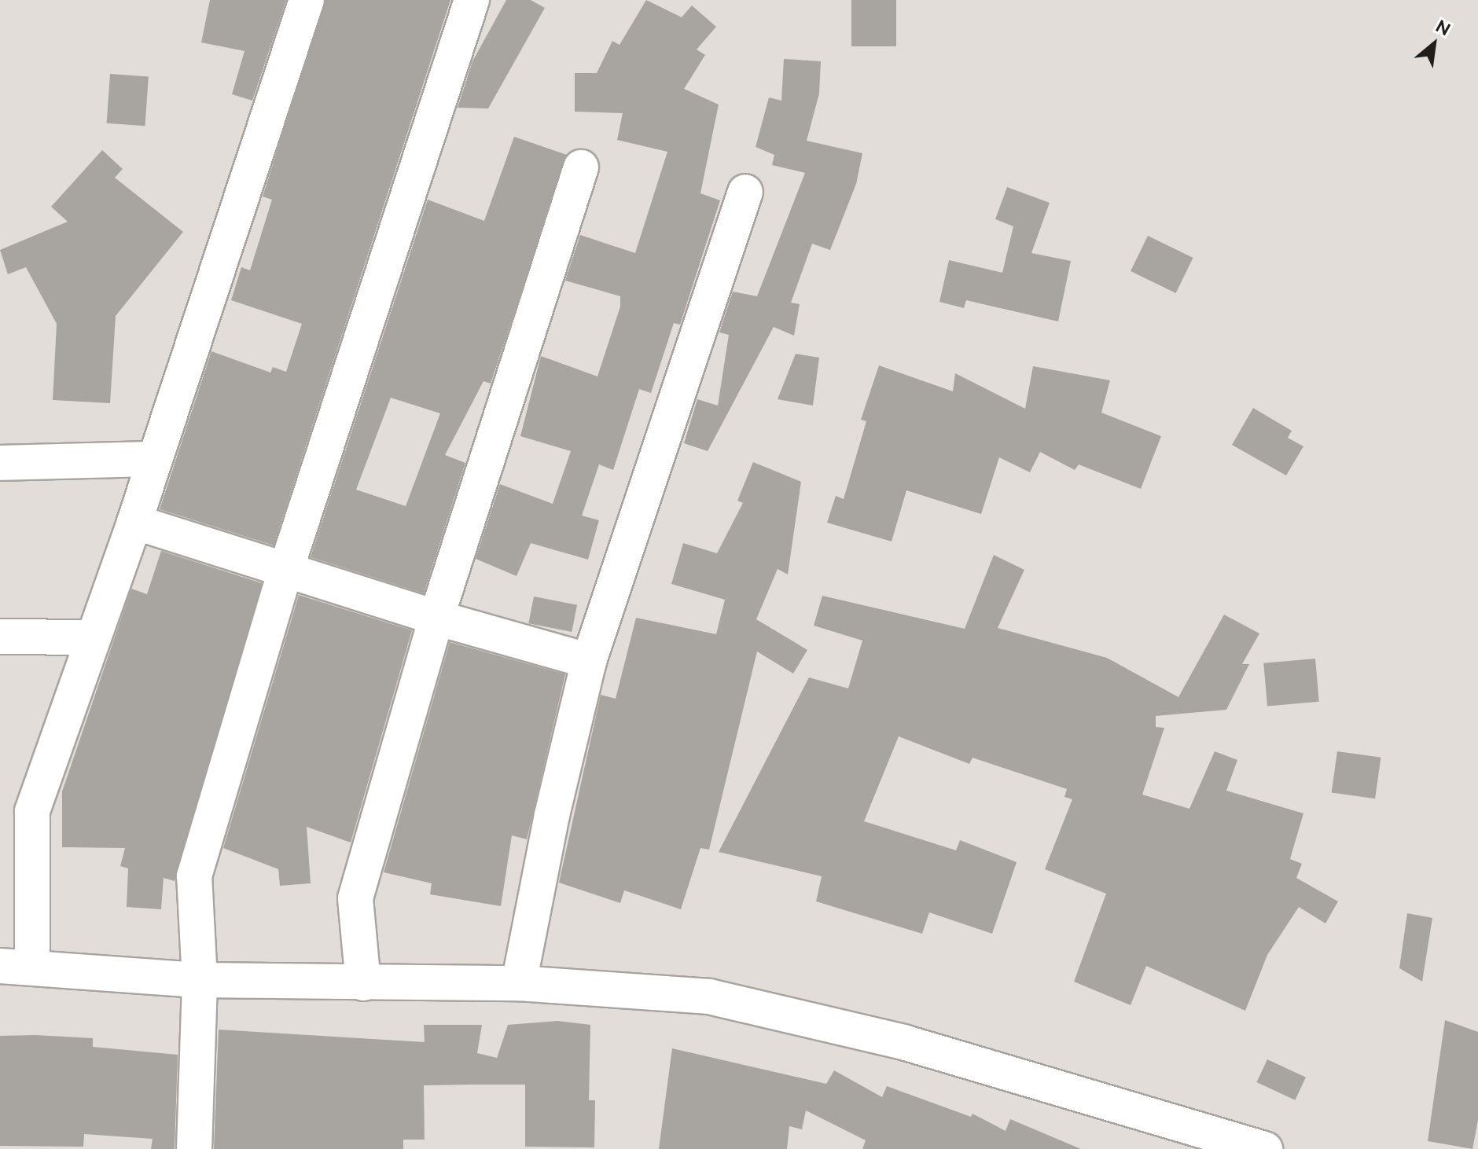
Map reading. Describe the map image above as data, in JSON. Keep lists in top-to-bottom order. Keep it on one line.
{"north":"top right"}
